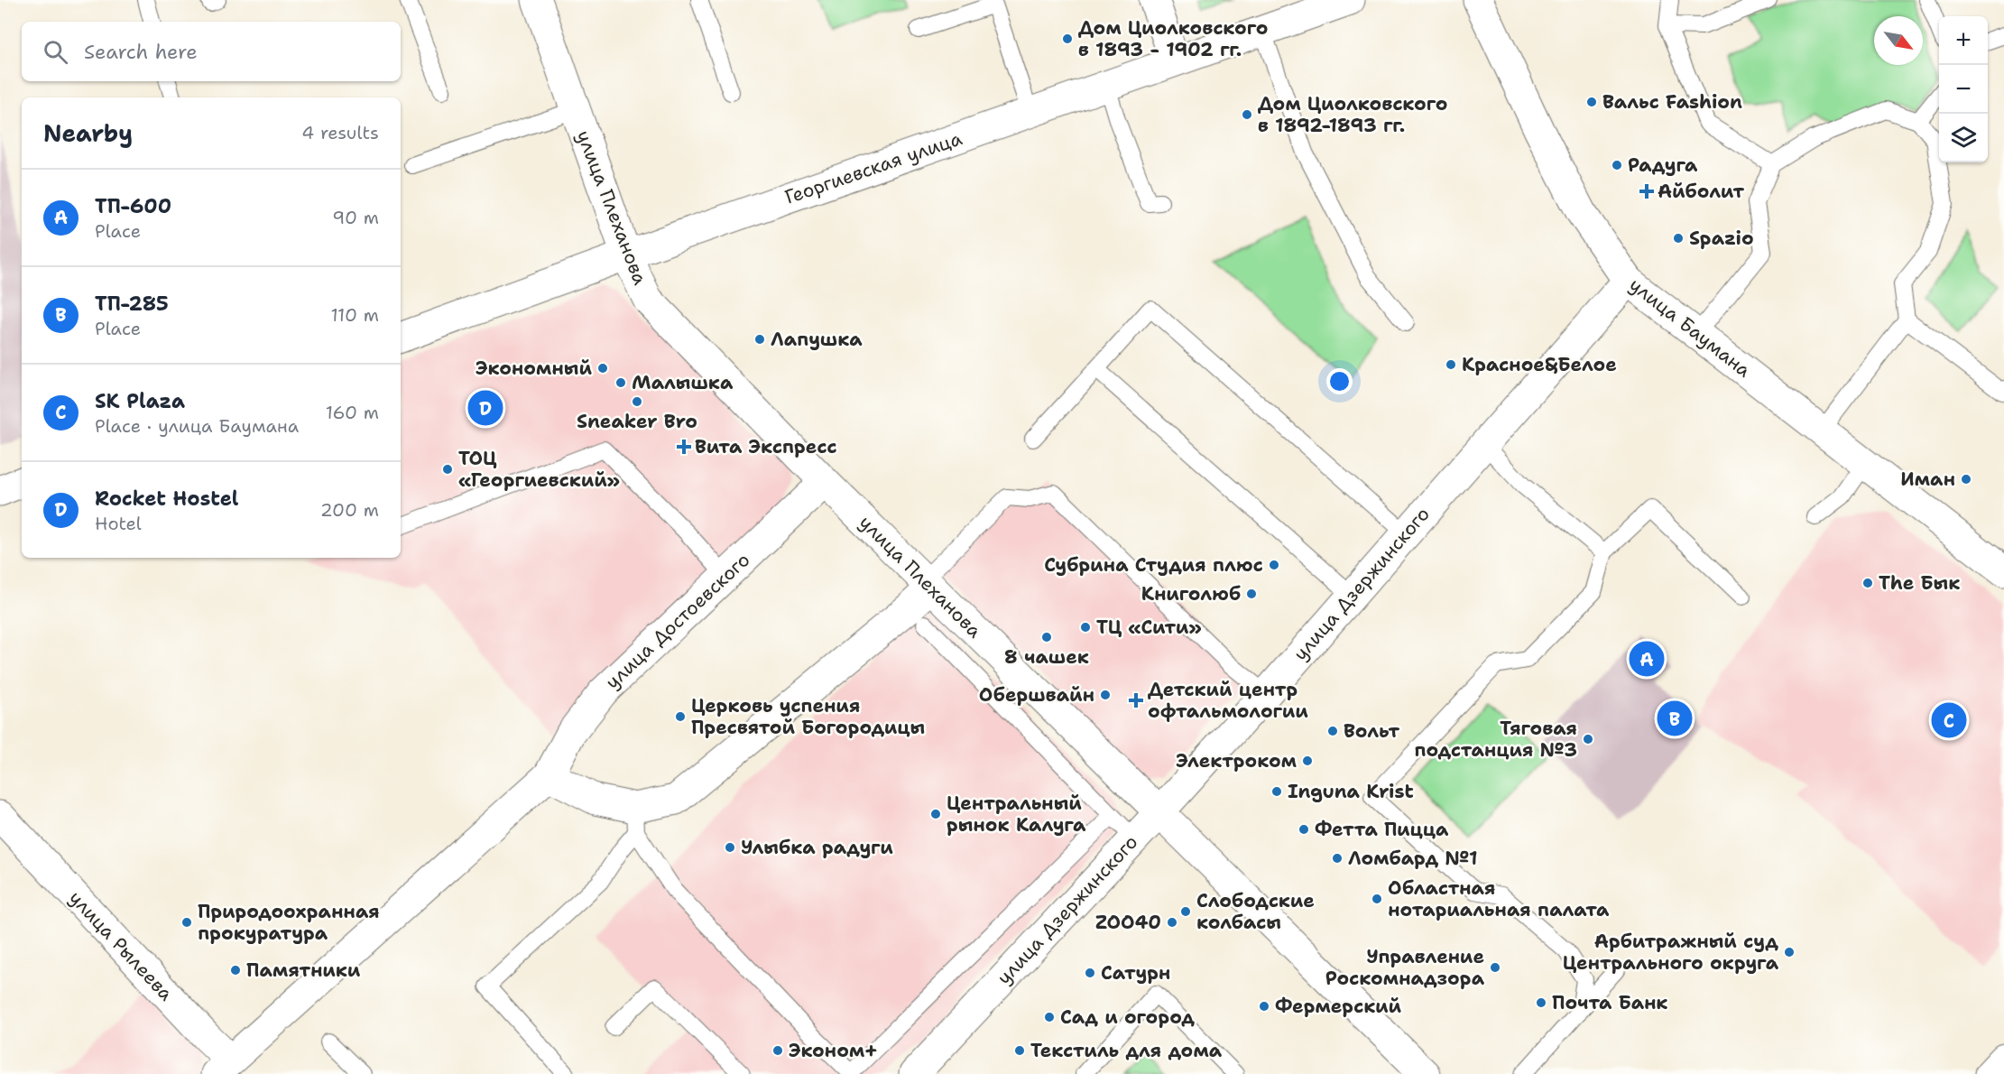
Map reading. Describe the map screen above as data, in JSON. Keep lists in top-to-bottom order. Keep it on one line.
{"streets":{"street":["Георгиевская улица","улица Плеханова","улица Баумана","улица Дзержинского","улица Достоевского","улица Рылеева"]},"crossings":[["Георгиевская улица","улица Плеханова"],["улица Плеханова","улица Дзержинского"],["улица Плеханова","улица Достоевского"],["улица Баумана","улица Дзержинского"],["улица Достоевского","улица Рылеева"]],"places":{"other":["Дом Циолковского в 1893 - 1902 гг.","Вальс Fashion","Дом Циолковского в 1892-1893 гг.","Радуга","Spazio","Лапушка","Красное&Белое","Экономный","Малышка","Sneaker Bro","ТОЦ «Георгиевский»","Иман","Субрина Студия плюс","The Бык","Книголюб","ТЦ «Сити»","8 чашек","Обершвайн","Церковь успения Пресвятой Богородицы","Вольт","Тяговая подстанция №3","Электроком","Inguna Krist","Центральный рынок Калуга","Фетта Пицца","Улыбка радуги","Ломбард №1","Областная нотариальная палата","Слободские колбасы","Природоохранная прокуратура","ZOO40","Арбитражный суд Центрального округа","Управление Роскомнадзора","Памятники","Сатурн","Почта Банк","Фермерский","Сад и огород","Эконом+","Текстиль для дома"],"health":["Айболит","Вита Экспресс","Детский центр офтальмологии"]},"north":"bottom right","page":{"map_buttons":["+","−"],"search":"Search here","heading":["Nearby","4 results"],"list":[{"mark":"A","name":"ТП-600","note":"Place","value":"90 m"},{"mark":"B","name":"ТП-285","note":"Place","value":"110 m"},{"mark":"C","name":"SK Plaza","note":"Place · улица Баумана","value":"160 m"},{"mark":"D","name":"Rocket Hostel","note":"Hotel","value":"200 m"}],"pins":["D","A","B","C"]}}
